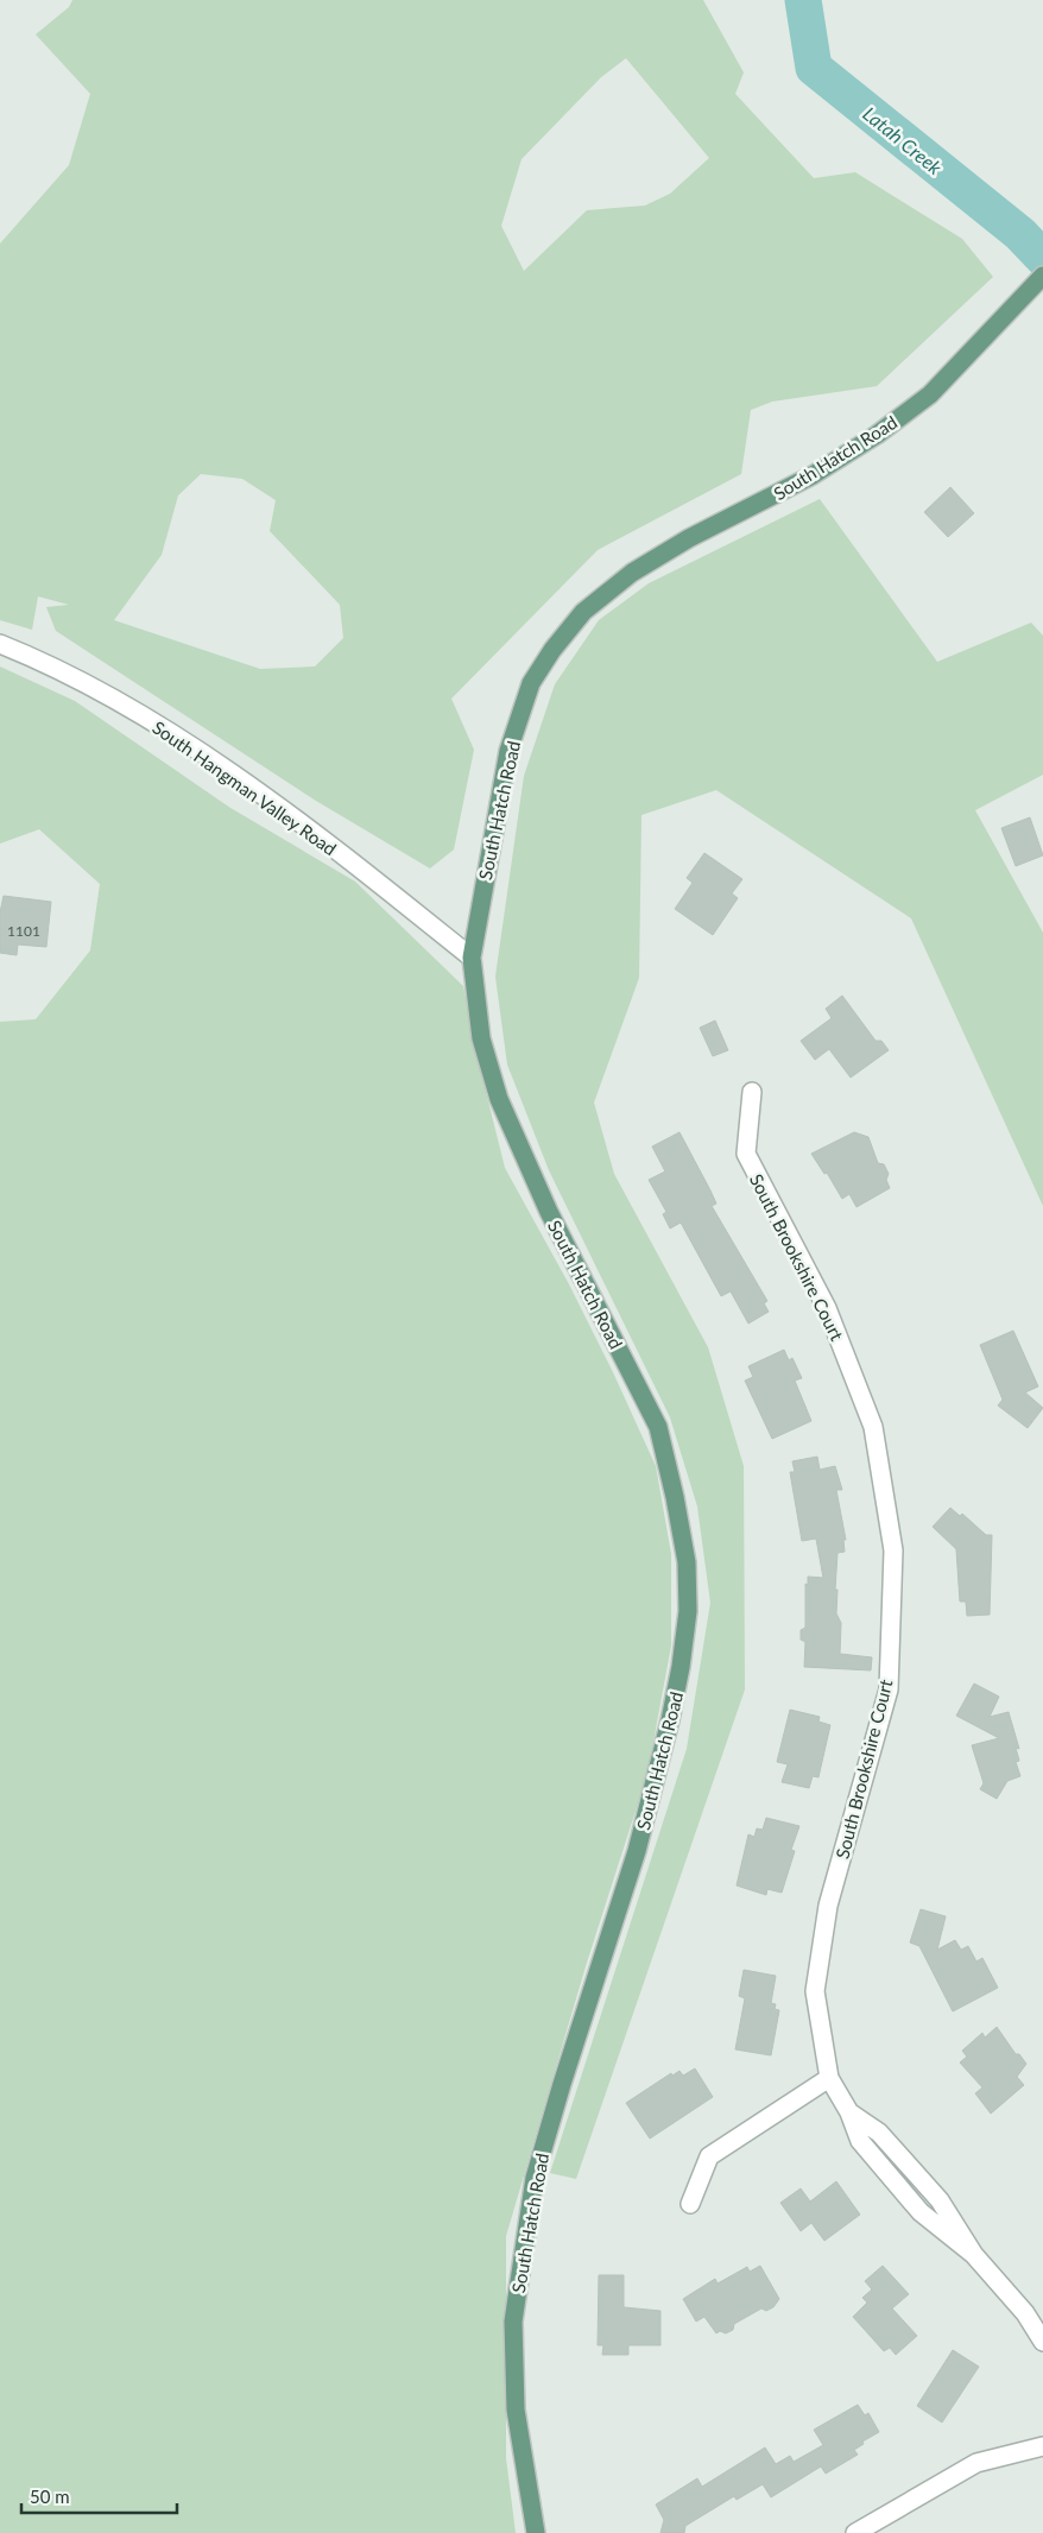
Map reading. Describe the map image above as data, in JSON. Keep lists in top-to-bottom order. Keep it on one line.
{"streets":{"main road":["South Hatch Road"],"street":["South Hangman Valley Road","South Brookshire Court"]},"crossings":[["South Hatch Road","South Hangman Valley Road"]],"water":["Latah Creek"],"house_numbers":["1101"],"scale_bar":"50 m"}
